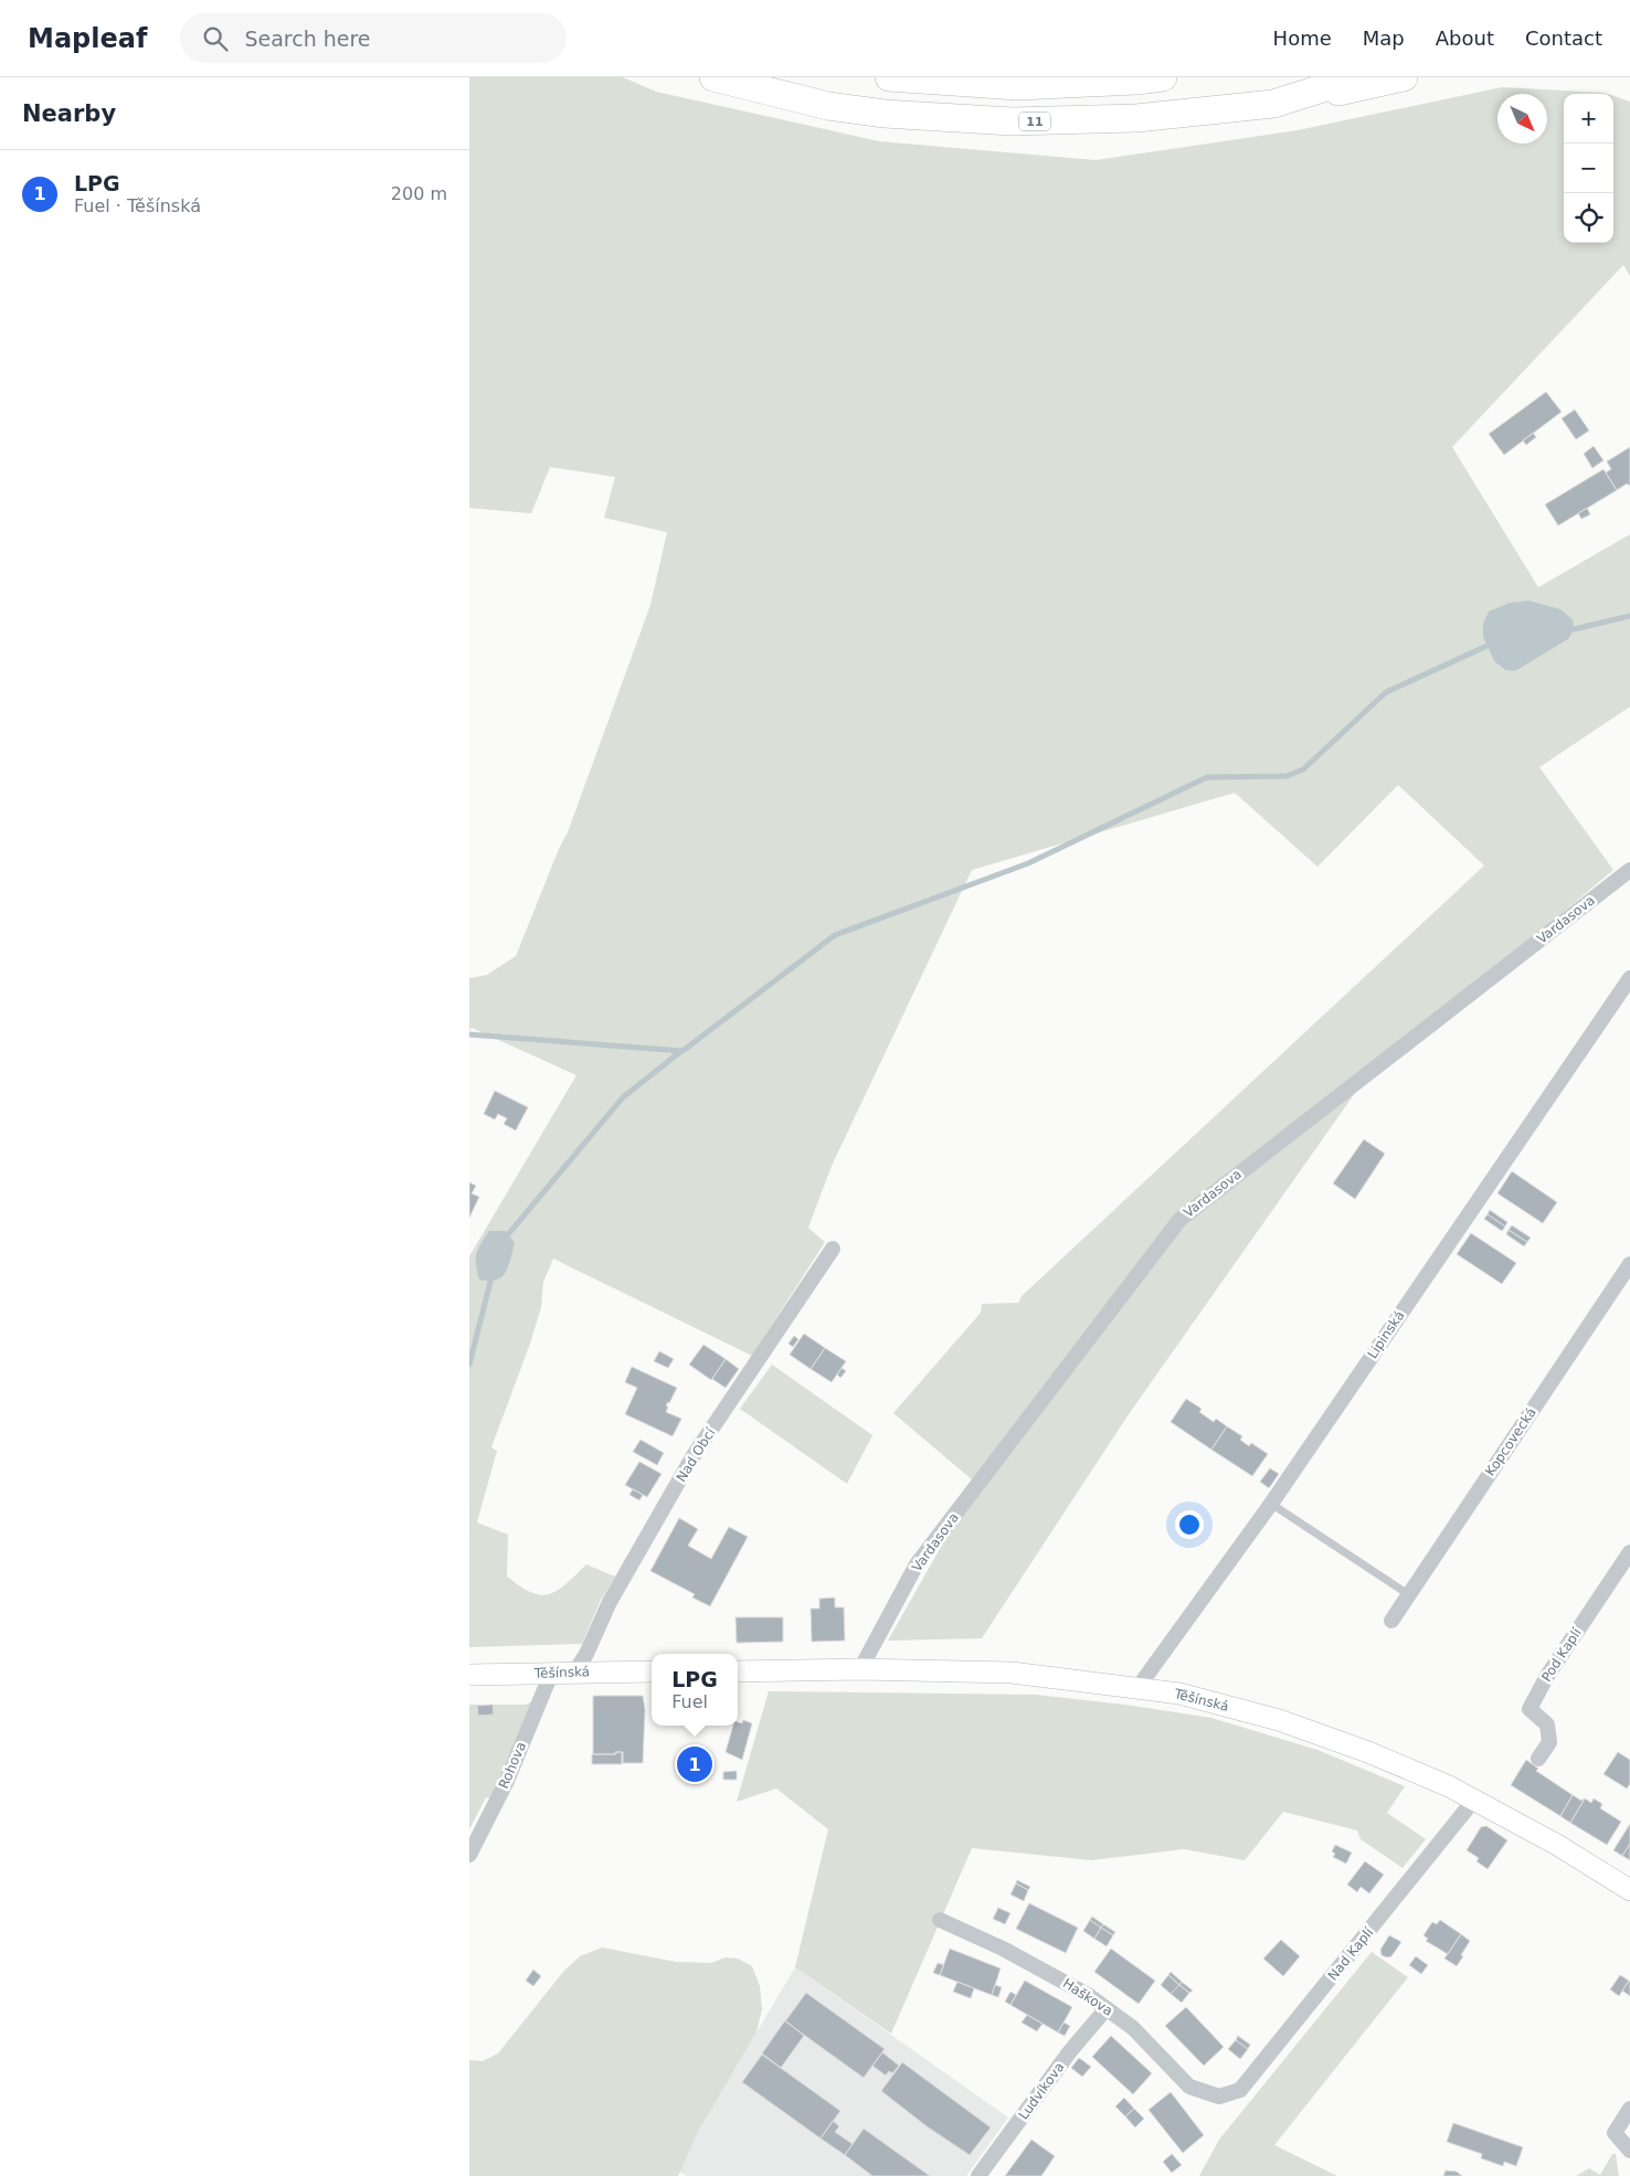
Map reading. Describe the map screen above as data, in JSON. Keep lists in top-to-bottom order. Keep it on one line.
{"streets":{"highway":["11"],"main road":["Těšínská"],"street":["Vardasova","Lipinská","Kopcovecká","Nad Obcí","Pod Kaplí","Rohova","Nad Kaplí","Haškova","Ludvíkova"]},"crossings":[["Vardasova","Těšínská"],["Lipinská","Těšínská"],["Nad Obcí","Těšínská"],["Těšínská","Rohova"],["Těšínská","Nad Kaplí"],["Nad Kaplí","Haškova"],["Haškova","Ludvíkova"]],"north":"bottom right","page":{"header":"Mapleaf","search":"Search here","nav":["Home","Map","About","Contact"],"heading":"Nearby","map_buttons":["+","−"],"list":[{"mark":"1","name":"LPG","note":"Fuel · Těšínská","value":"200 m"}],"popup":["LPG","Fuel"],"pins":"1"}}
